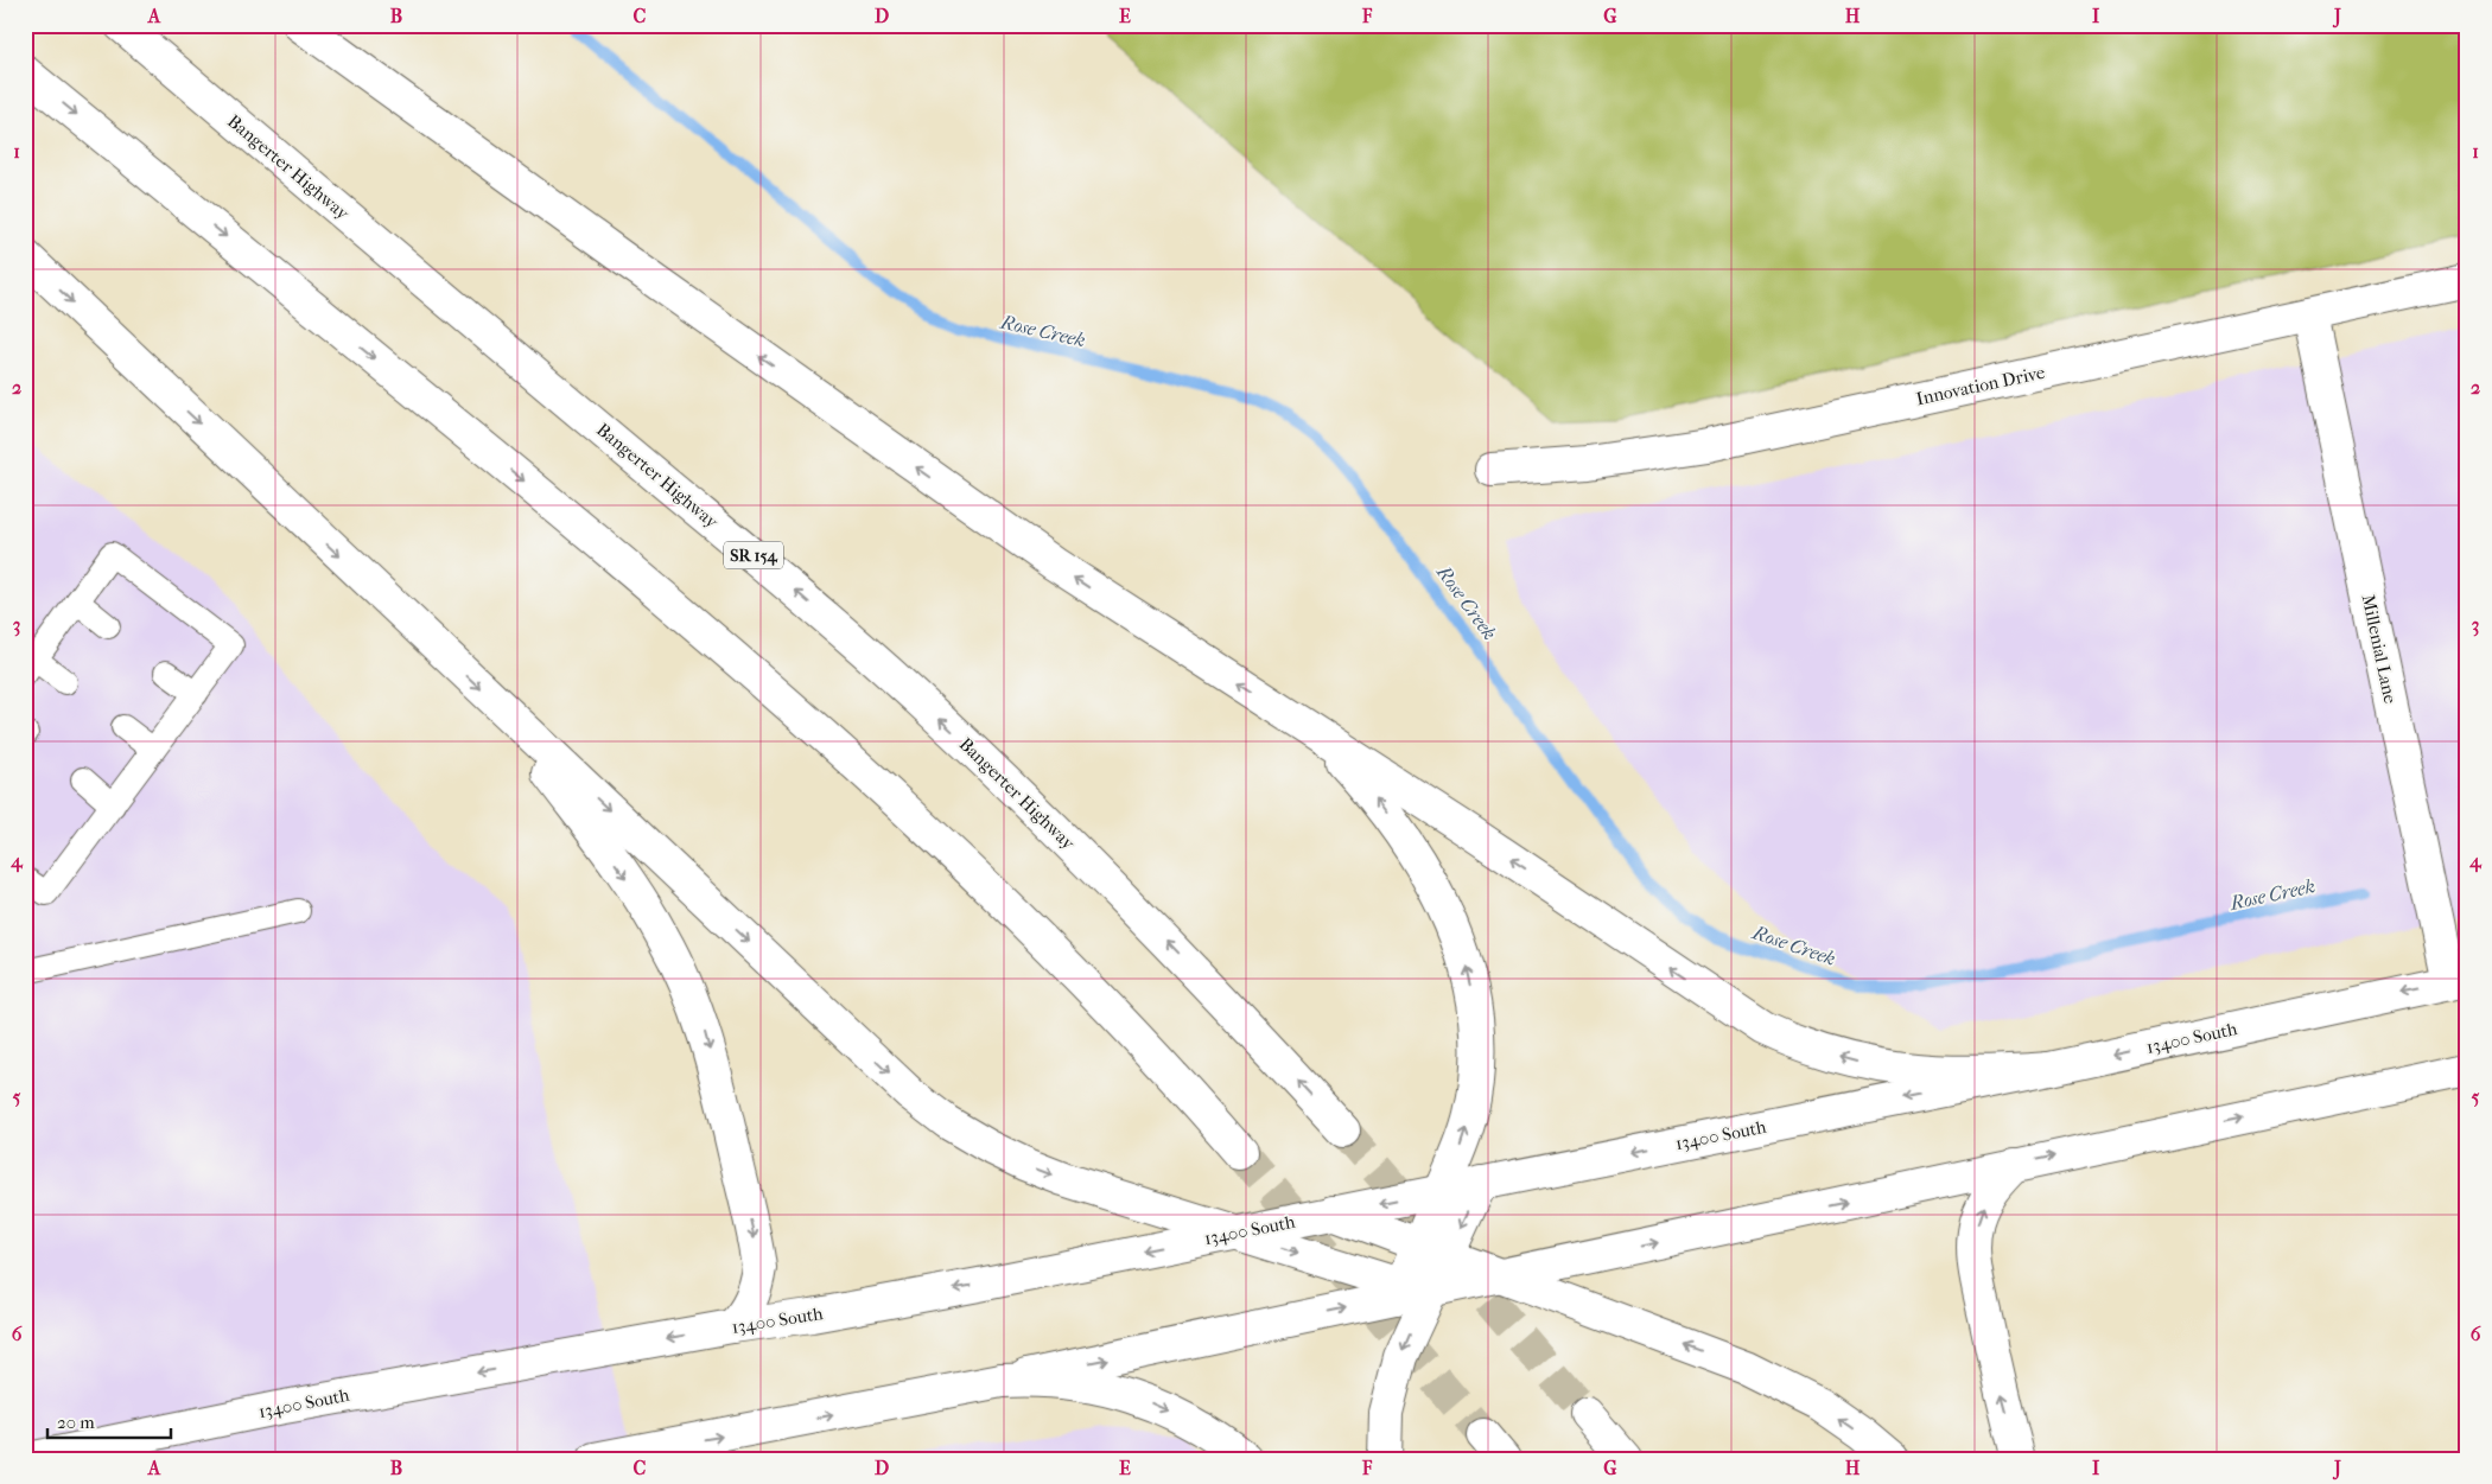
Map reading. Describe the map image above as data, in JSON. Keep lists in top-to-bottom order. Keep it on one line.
{"streets":{"main road":["Bangerter Highway","Innovation Drive","SR 154","Millenial Lane","13400 South"]},"crossings":[["Innovation Drive","Millenial Lane"],["Millenial Lane","13400 South"]],"water":["Rose Creek"],"scale_bar":"20 m","grid":{"columns":["A","B","C","D","E","F","G","H","I","J"],"rows":["1","2","3","4","5","6"]}}
